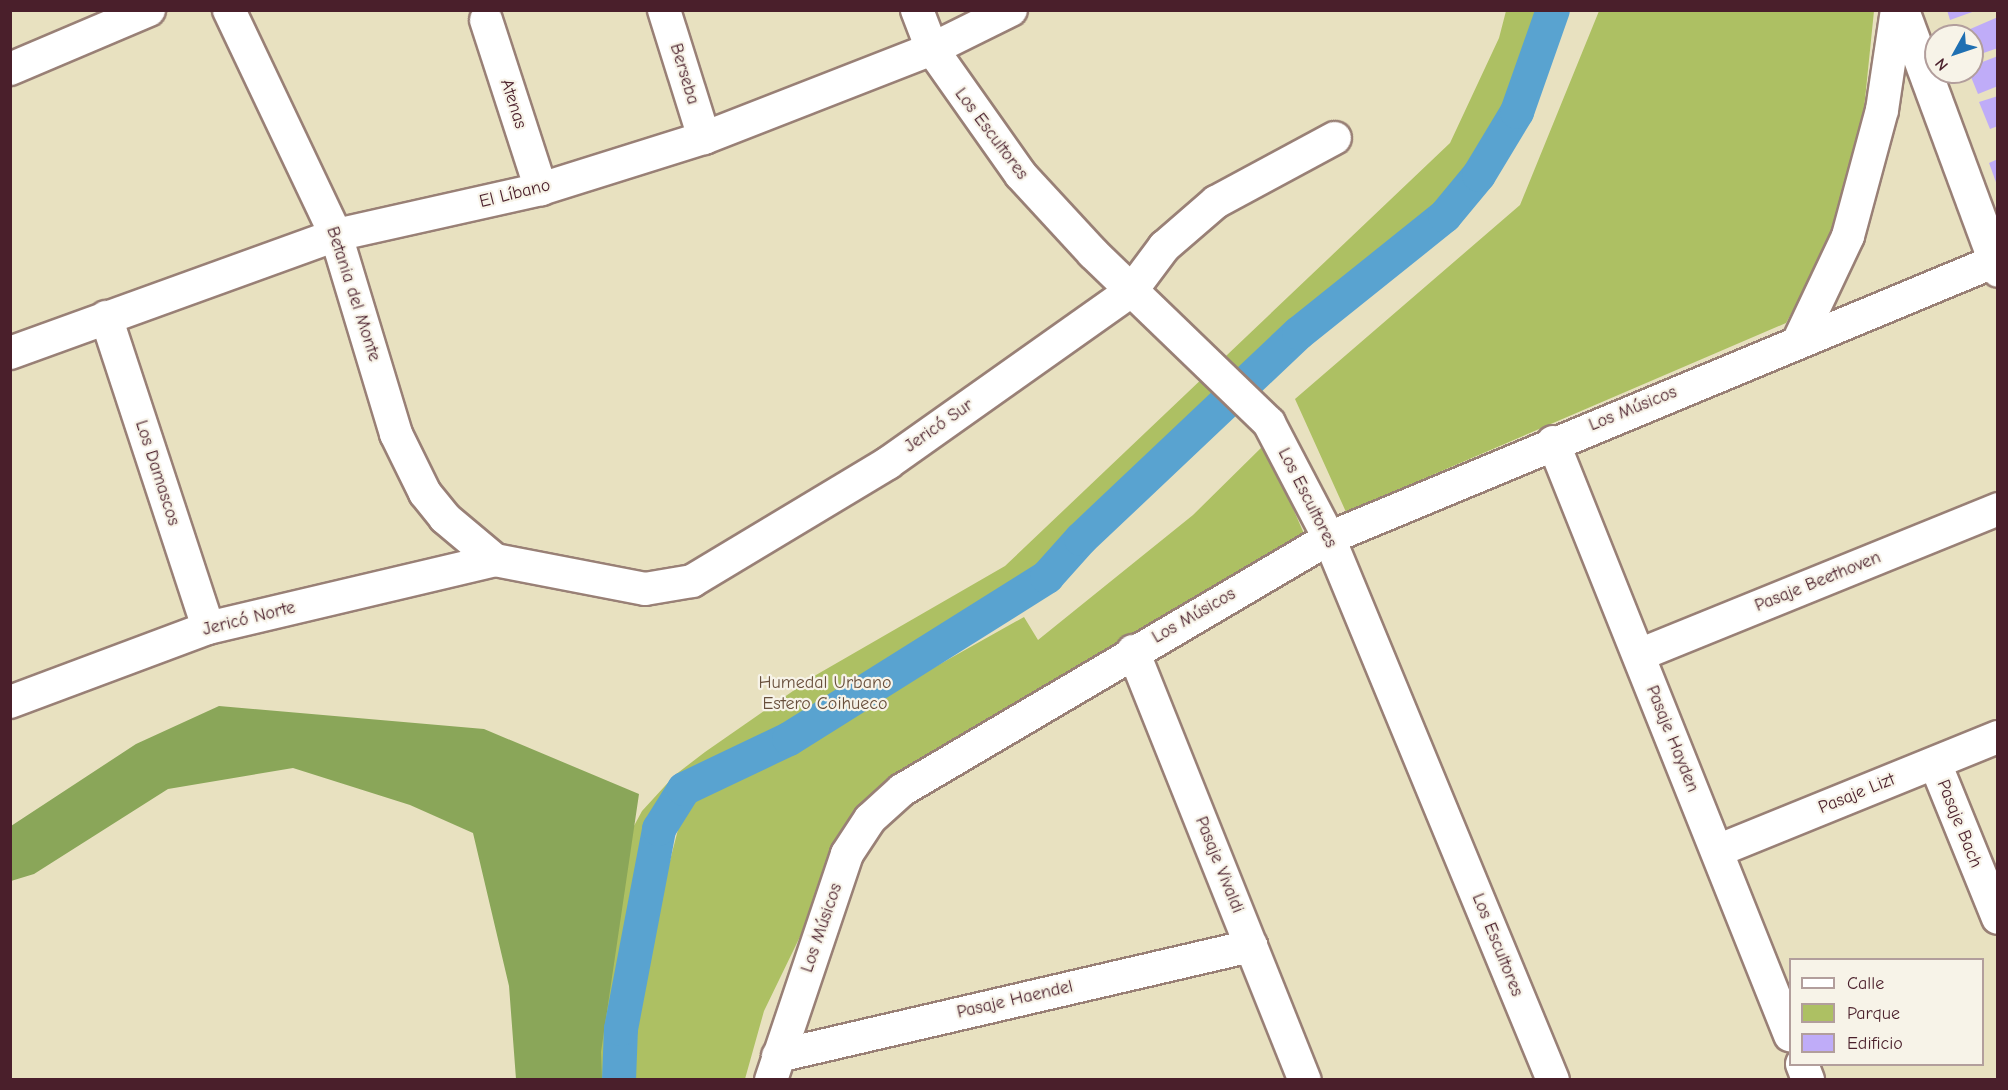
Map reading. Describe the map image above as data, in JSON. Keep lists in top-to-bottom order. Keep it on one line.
{"streets":{"street":["Berseba","Atenas","Los Escultores","El Líbano","Betania del Monte","Los Músicos","Jericó Sur","Los Damascos","Pasaje Beethoven","Jericó Norte","Pasaje Hayden","Pasaje Lizt","Pasaje Bach","Pasaje Vivaldi","Pasaje Haendel"]},"crossings":[["Berseba","El Líbano"],["Atenas","El Líbano"],["Los Escultores","El Líbano"],["Los Escultores","Los Músicos"],["Los Escultores","Jericó Sur"],["El Líbano","Betania del Monte"],["El Líbano","Los Damascos"],["Betania del Monte","Jericó Sur"],["Betania del Monte","Jericó Norte"],["Los Músicos","Pasaje Hayden"],["Los Músicos","Pasaje Vivaldi"],["Los Músicos","Pasaje Haendel"],["Jericó Sur","Jericó Norte"],["Los Damascos","Jericó Norte"],["Pasaje Beethoven","Pasaje Hayden"],["Pasaje Hayden","Pasaje Lizt"],["Pasaje Lizt","Pasaje Bach"],["Pasaje Vivaldi","Pasaje Haendel"]],"parks":["Humedal Urbano Estero Coihueco"],"legend":["Calle","Parque","Edificio"],"north":"bottom left"}
